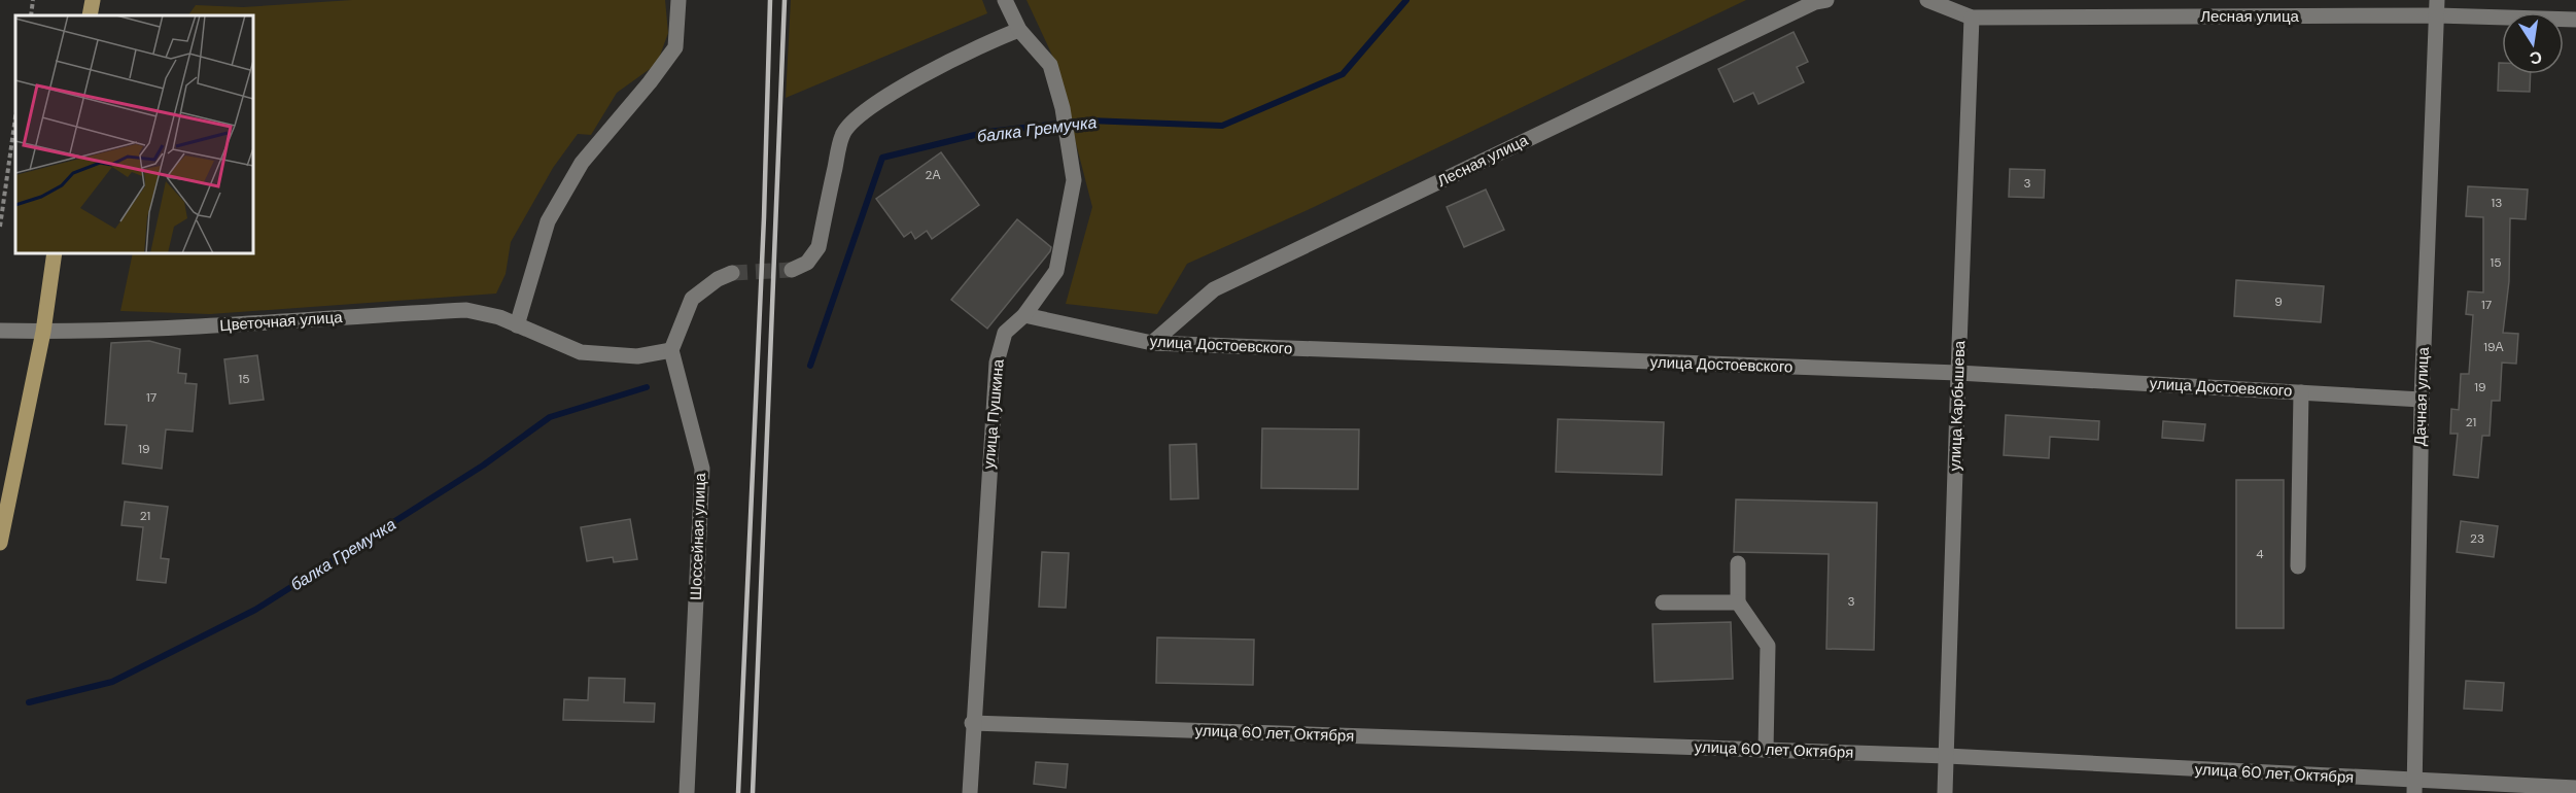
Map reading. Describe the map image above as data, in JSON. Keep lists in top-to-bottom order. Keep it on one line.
{"streets":{"street":["Лесная улица","Цветочная улица","улица Достоевского","Дачная улица","улица Карбышева","улица Пушкина","Шоссейная улица","улица 60 лет Октября"]},"crossings":[["Лесная улица","улица Достоевского"],["Лесная улица","Дачная улица"],["Лесная улица","улица Карбышева"],["Цветочная улица","Шоссейная улица"],["улица Достоевского","Дачная улица"],["улица Достоевского","улица Карбышева"],["улица Достоевского","улица Пушкина"],["Дачная улица","улица 60 лет Октября"],["улица Карбышева","улица 60 лет Октября"],["улица Пушкина","улица 60 лет Октября"]],"water":["балка Гремучка"],"house_numbers":["2А","3","13","15","9","17","19А","15","19","17","21","19","21","23","4","3"],"north":"bottom"}
